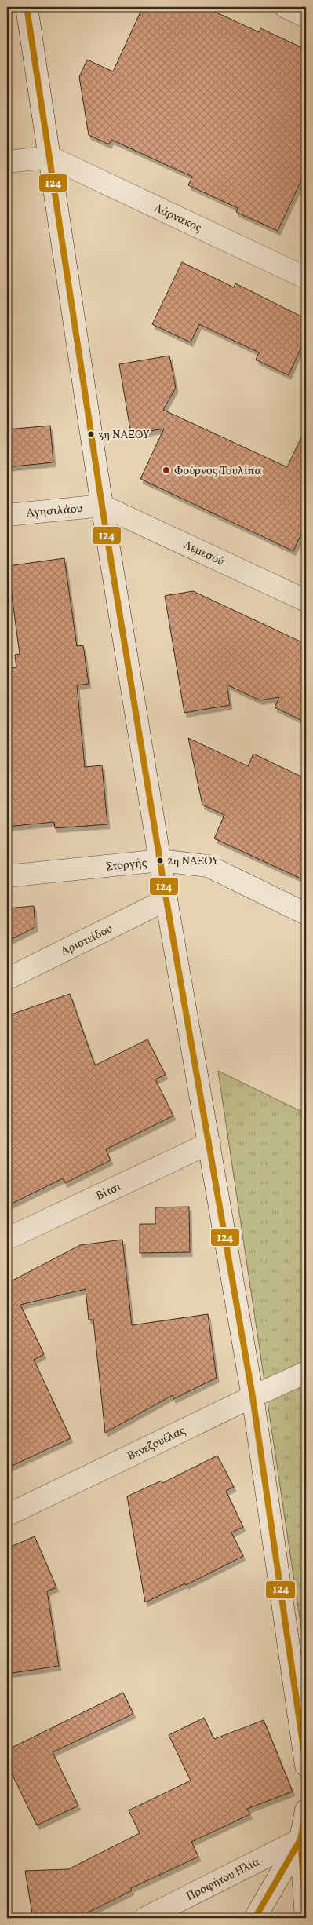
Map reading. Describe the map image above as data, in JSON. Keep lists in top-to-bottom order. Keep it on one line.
{"streets":{"street":["Λάρνακος","Αγησιλάου","Λεμεσού","Στοργής","Αριστείδου","Βίτσι","Βενεζουέλας","Προφήτου Ηλία"]},"crossings":[["Αγησιλάου","Λεμεσού"]],"places":["3η ΝΑΞΟΥ","Φούρνος Τουλίπα","2η ΝΑΞΟΥ"],"lines":["transit line 124"]}
